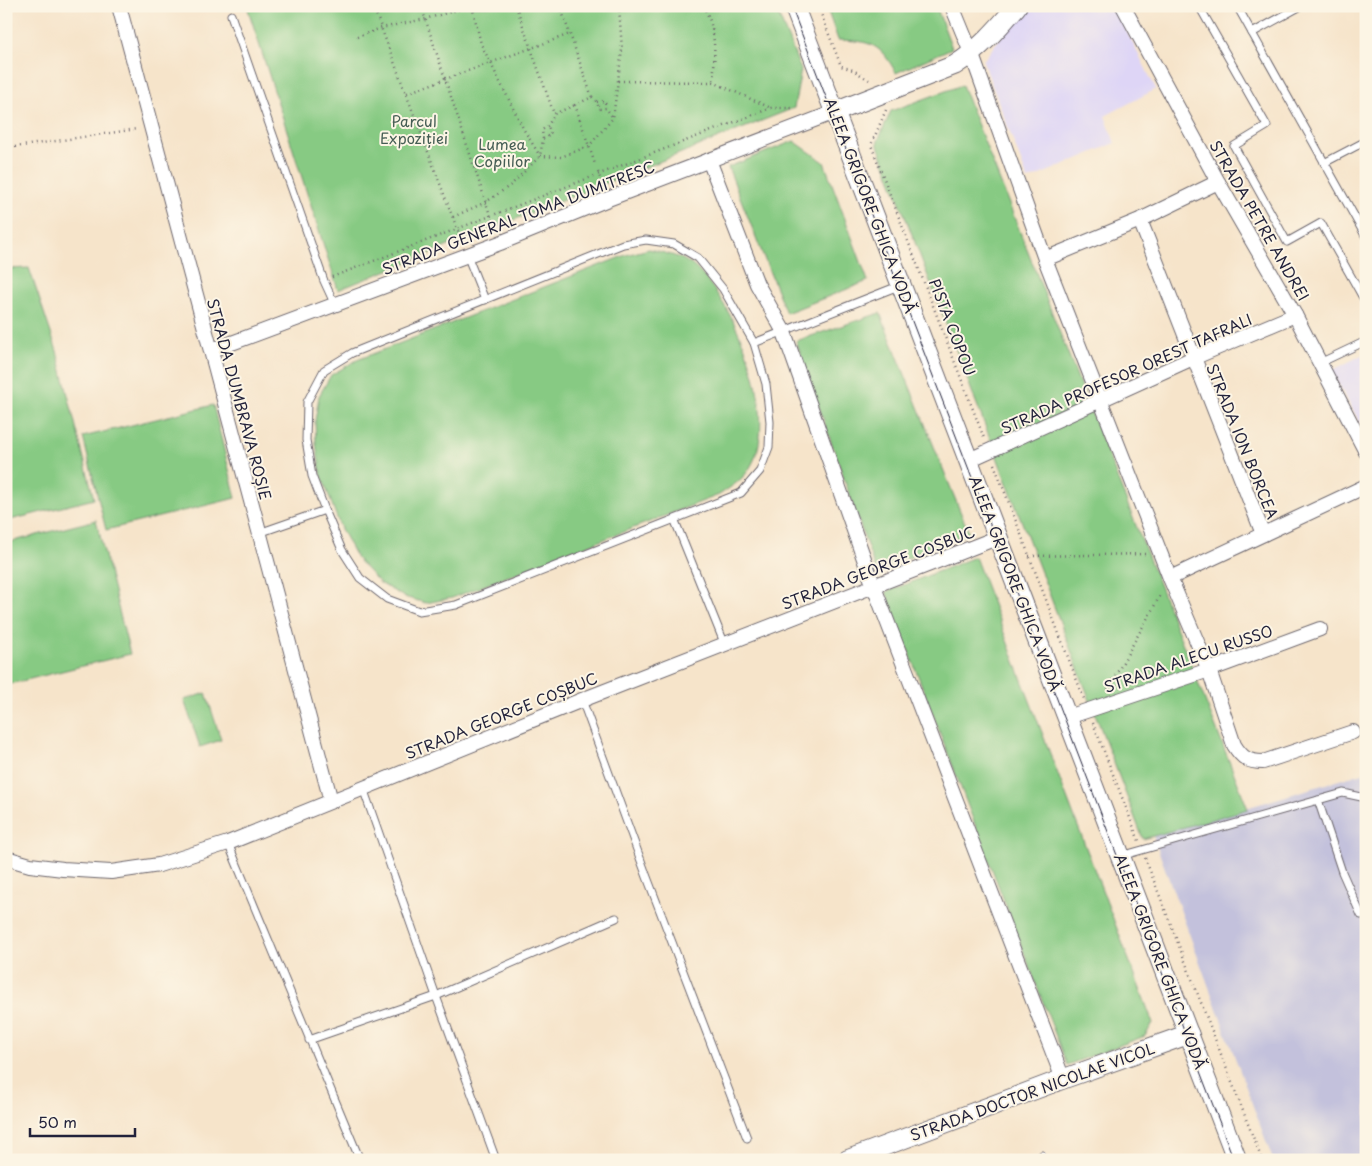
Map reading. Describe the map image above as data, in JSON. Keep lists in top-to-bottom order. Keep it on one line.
{"streets":{"main road":["ALEEA GRIGORE GHICA VODĂ","STRADA DOCTOR NICOLAE VICOL"],"street":["STRADA GENERAL TOMA DUMITRESC","STRADA PETRE ANDREI","STRADA PROFESOR OREST TAFRALI","STRADA DUMBRAVA ROȘIE","STRADA ION BORCEA","STRADA GEORGE COȘBUC","STRADA ALECU RUSSO"],"path":["PISTA COPOU"]},"crossings":[["ALEEA GRIGORE GHICA VODĂ","STRADA GENERAL TOMA DUMITRESC"],["ALEEA GRIGORE GHICA VODĂ","STRADA PROFESOR OREST TAFRALI"],["ALEEA GRIGORE GHICA VODĂ","STRADA GEORGE COȘBUC"],["ALEEA GRIGORE GHICA VODĂ","STRADA ALECU RUSSO"],["ALEEA GRIGORE GHICA VODĂ","STRADA DOCTOR NICOLAE VICOL"],["STRADA GENERAL TOMA DUMITRESC","STRADA DUMBRAVA ROȘIE"],["STRADA PETRE ANDREI","STRADA PROFESOR OREST TAFRALI"],["PISTA COPOU","STRADA PROFESOR OREST TAFRALI"],["STRADA PROFESOR OREST TAFRALI","STRADA ION BORCEA"],["STRADA DUMBRAVA ROȘIE","STRADA GEORGE COȘBUC"]],"parks":["Parcul Expoziției","Lumea Copiilor"],"scale_bar":"50 m"}
